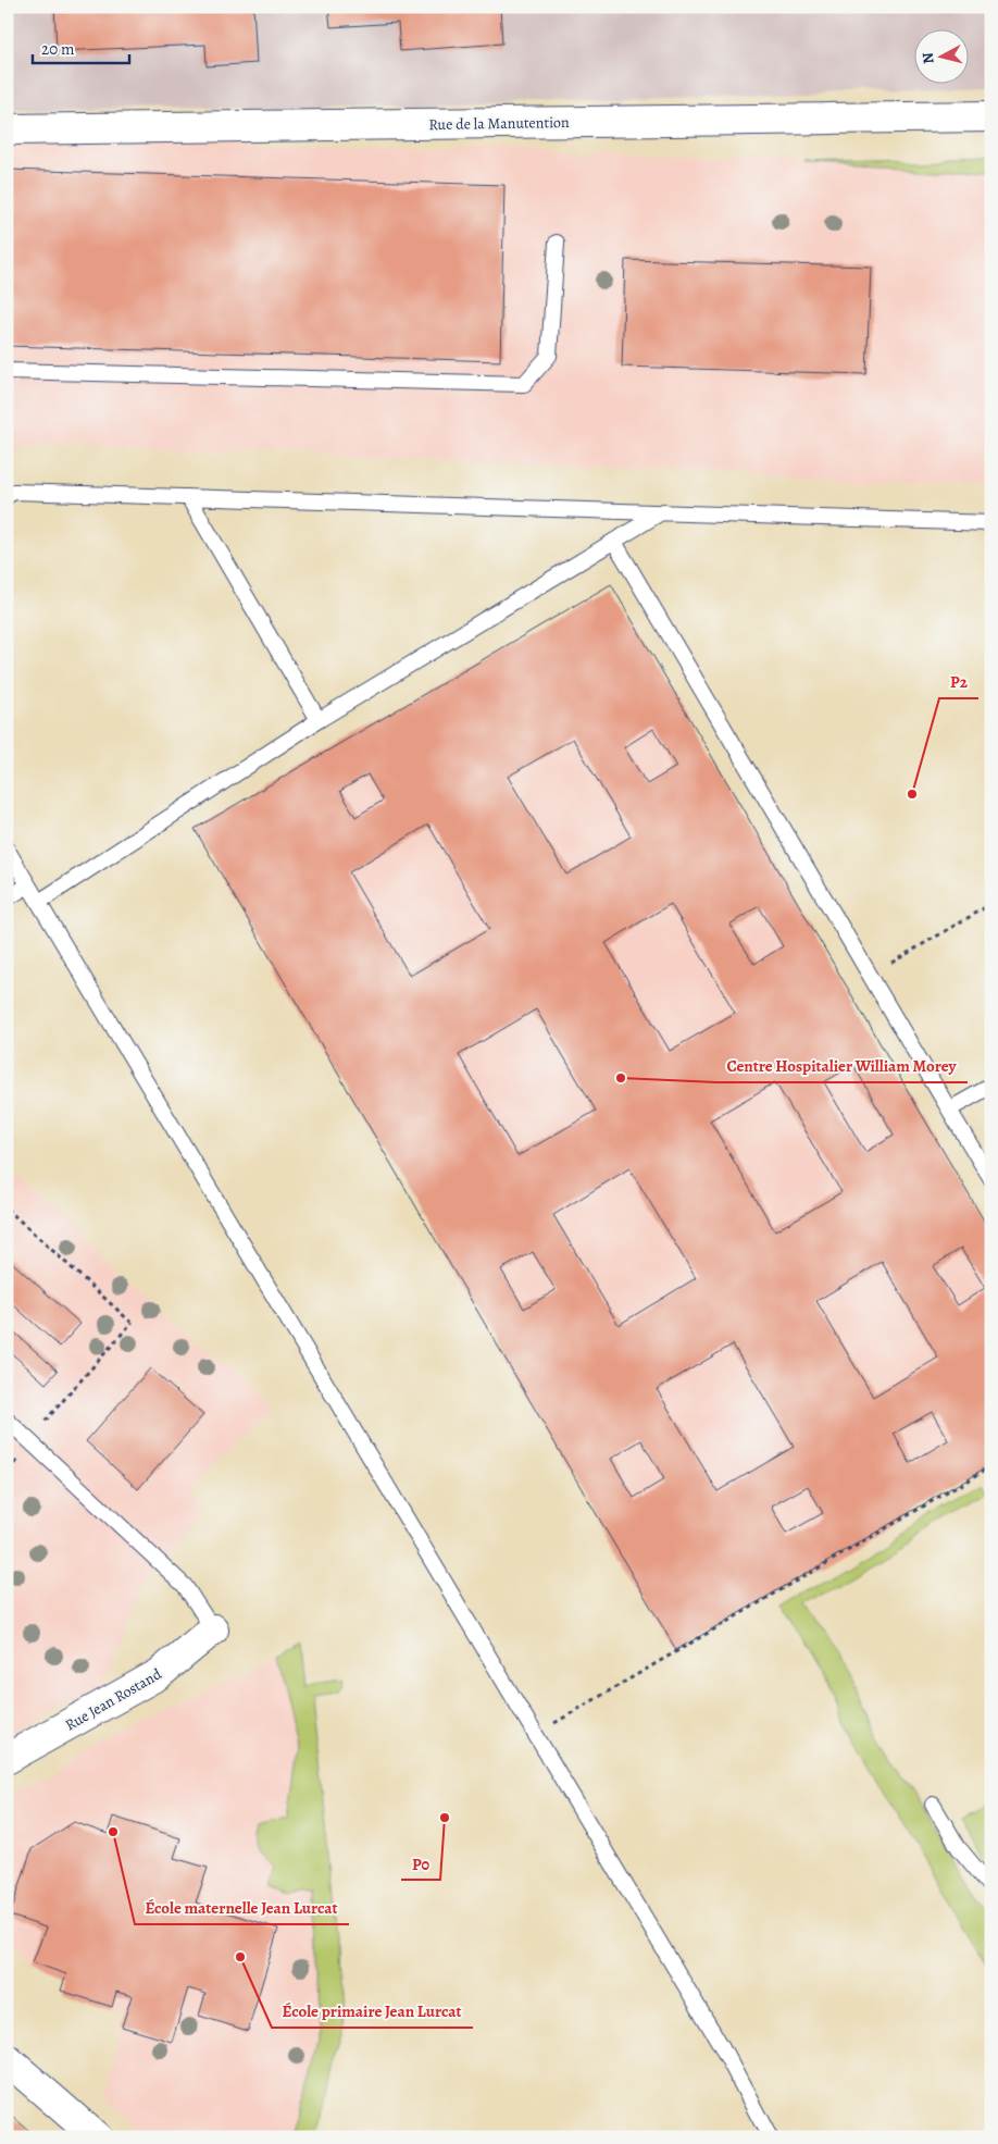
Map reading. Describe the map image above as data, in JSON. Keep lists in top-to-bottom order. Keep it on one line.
{"streets":{"street":["Rue de la Manutention","Rue Jean Rostand"]},"places":["P2","Centre Hospitalier William Morey","P0","École maternelle Jean Lurcat","École primaire Jean Lurcat"],"scale_bar":"20 m","north":"left"}
